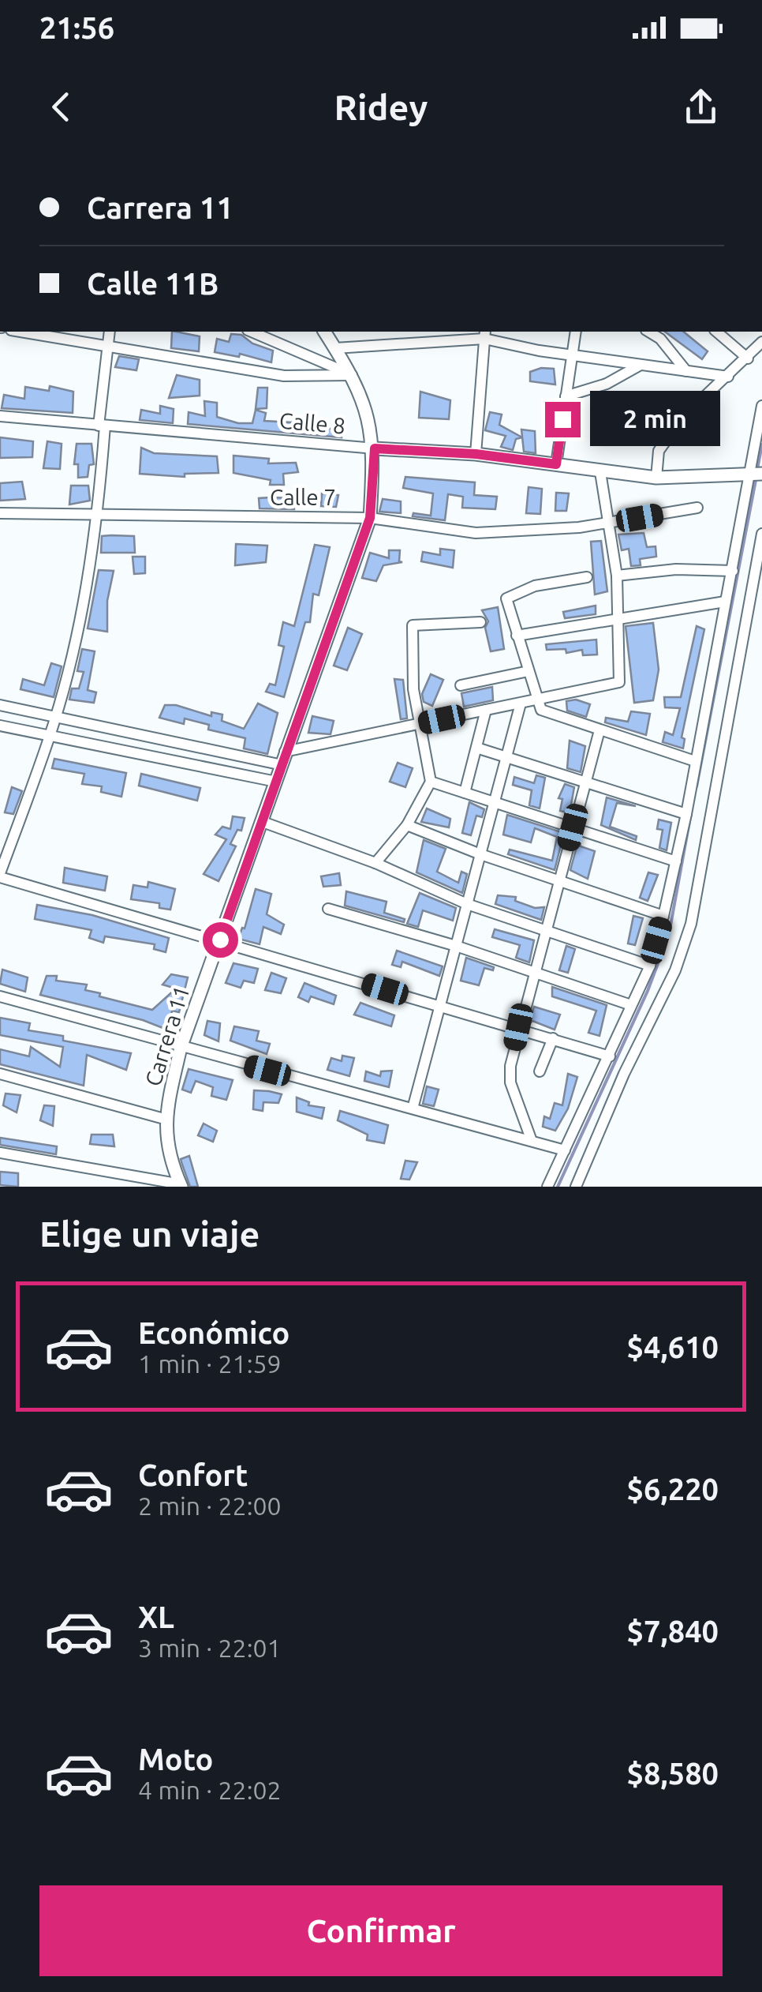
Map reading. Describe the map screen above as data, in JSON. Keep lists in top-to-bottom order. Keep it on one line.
{"streets":{"street":["Calle 8","Calle 7","Carrera 11"]},"crossings":[["Calle 8","Carrera 11"],["Calle 7","Carrera 11"]],"page":{"status":"21:56","header":"Ridey","banner":["Carrera 11","Calle 11B"],"bubble":"2 min","heading":"Elige un viaje","list":[{"name":"Económico","note":"1 min · 21:59","value":"$4,610"},{"name":"Confort","note":"2 min · 22:00","value":"$6,220"},{"name":"XL","note":"3 min · 22:01","value":"$7,840"},{"name":"Moto","note":"4 min · 22:02","value":"$8,580"}],"buttons":"Confirmar"}}
